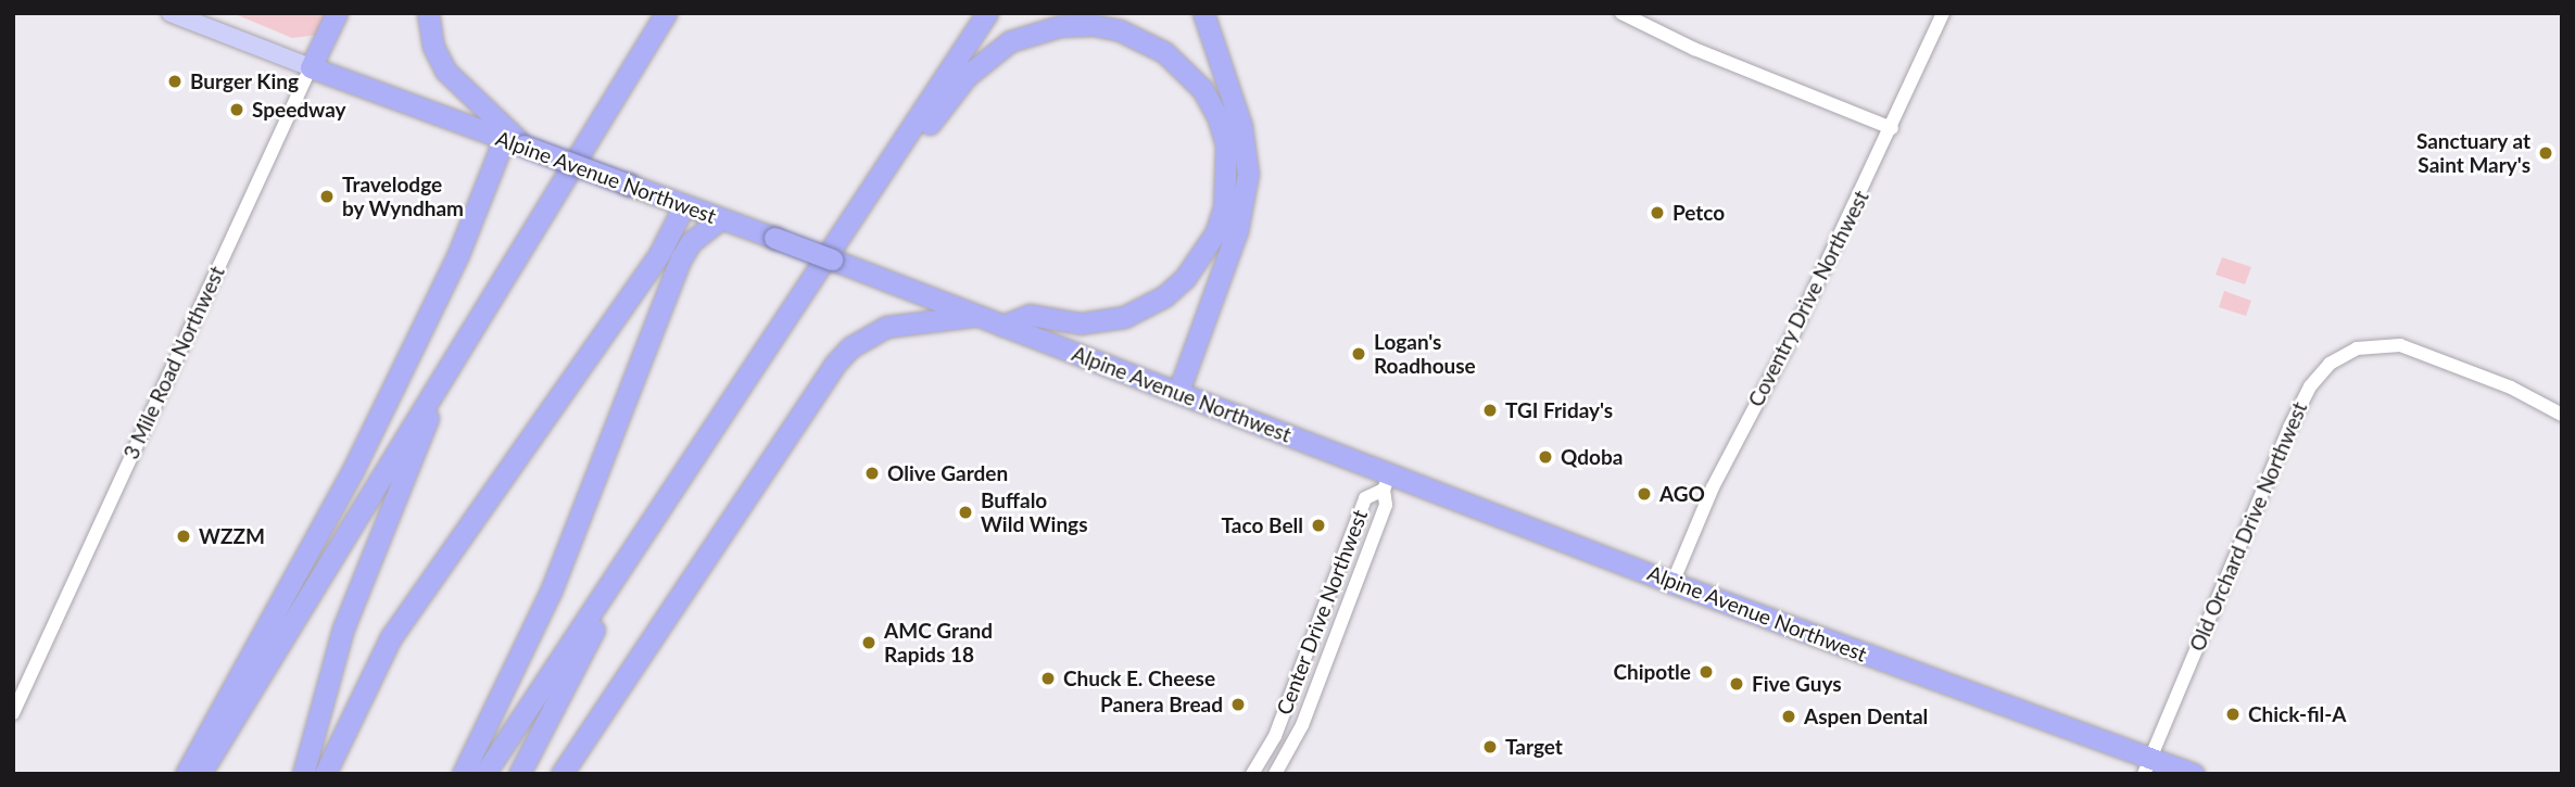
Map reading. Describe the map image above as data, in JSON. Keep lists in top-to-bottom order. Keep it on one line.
{"streets":{"highway":["Alpine Avenue Northwest","3 Mile Road Northwest"],"street":["Coventry Drive Northwest","Old Orchard Drive Northwest","Center Drive Northwest"]},"crossings":[["Alpine Avenue Northwest","Coventry Drive Northwest"],["Alpine Avenue Northwest","3 Mile Road Northwest"],["Alpine Avenue Northwest","Old Orchard Drive Northwest"],["Alpine Avenue Northwest","Center Drive Northwest"]],"places":["Burger King","Speedway","Sanctuary at Saint Mary's","Travelodge by Wyndham","Petco","Logan's Roadhouse","TGI Friday's","Qdoba","Olive Garden","AGO","Buffalo Wild Wings","Taco Bell","WZZM","AMC Grand Rapids 18","Chipotle","Chuck E. Cheese","Five Guys","Panera Bread","Chick-fil-A","Aspen Dental","Target"]}
